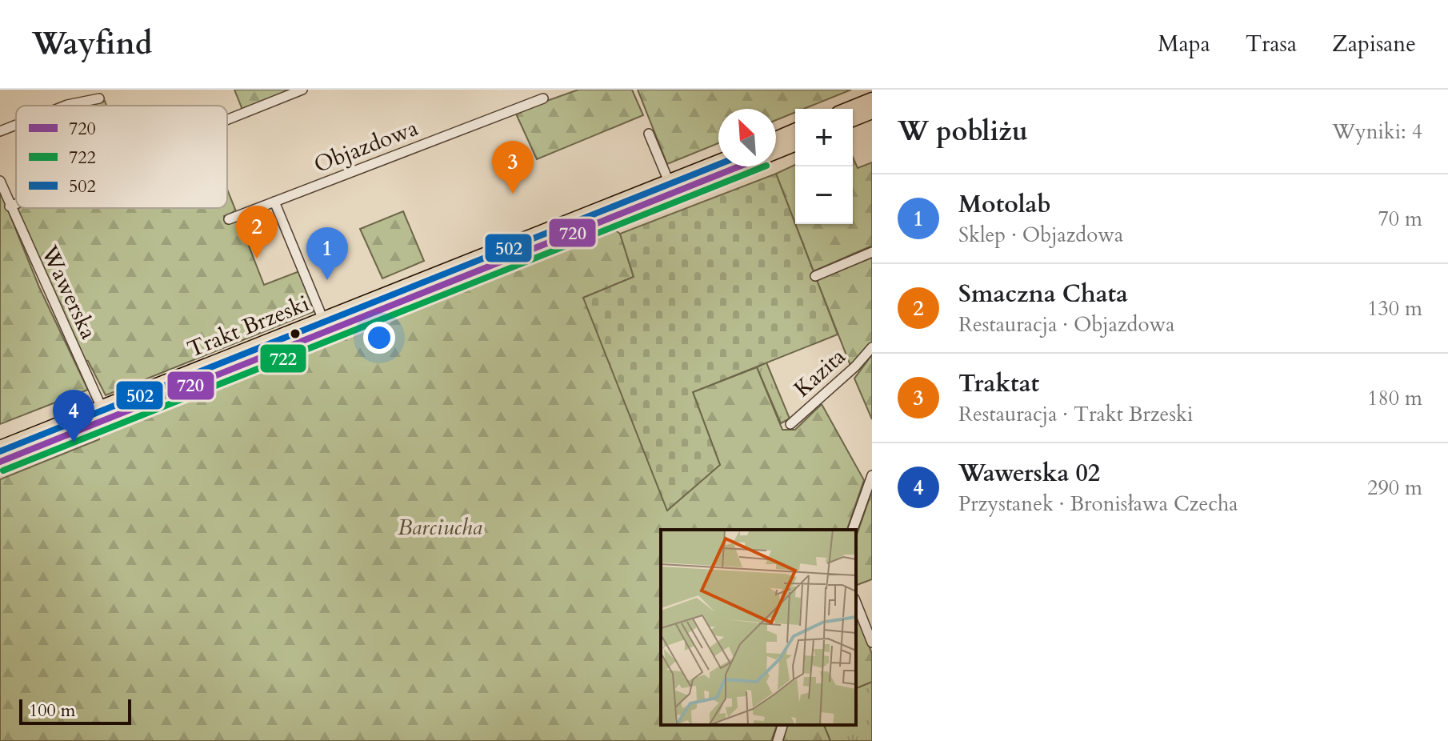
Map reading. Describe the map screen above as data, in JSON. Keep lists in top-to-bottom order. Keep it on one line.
{"streets":{"main road":["Trakt Brzeski"],"street":["Objazdowa","Wawerska","Kazita"]},"crossings":[["Wawerska","Trakt Brzeski"]],"parks":["Barciucha"],"lines":["transit line 502","transit line 720","transit line 722"],"legend":["720","722","502"],"scale_bar":"100 m","north":"top left","page":{"header":"Wayfind","nav":["Mapa","Trasa","Zapisane"],"heading":["W pobliżu","Wyniki: 4"],"map_buttons":["+","−"],"pins":["3","2","1","4"],"list":[{"mark":"1","name":"Motolab","note":"Sklep · Objazdowa","value":"70 m"},{"mark":"2","name":"Smaczna Chata","note":"Restauracja · Objazdowa","value":"130 m"},{"mark":"3","name":"Traktat","note":"Restauracja · Trakt Brzeski","value":"180 m"},{"mark":"4","name":"Wawerska 02","note":"Przystanek · Bronisława Czecha","value":"290 m"}],"scale":"100 m"}}
